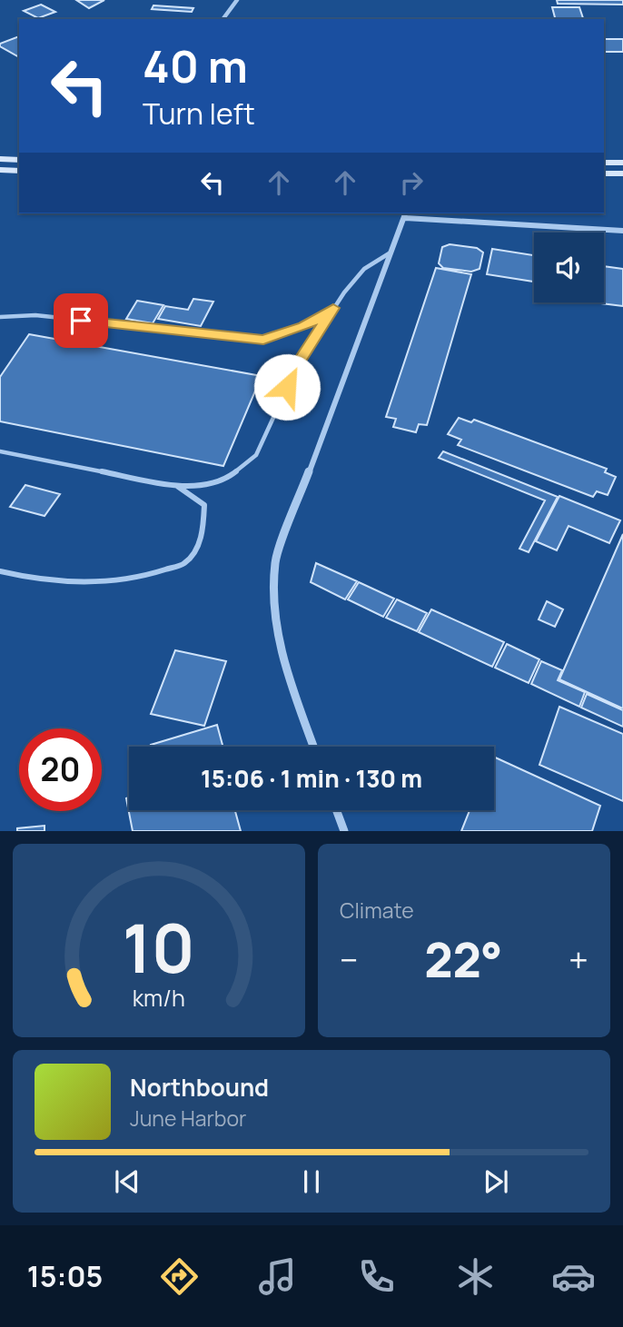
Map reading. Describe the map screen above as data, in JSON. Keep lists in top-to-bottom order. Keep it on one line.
{"page":{"turn":["40 m","Turn left"],"limit":"20","trip":"15:06 · 1 min · 130 m","tile":"Climate","heat":["−","22°","+"],"song":["Northbound","June Harbor"],"tabs":"15:05","gauge":["10","km/h"]}}
